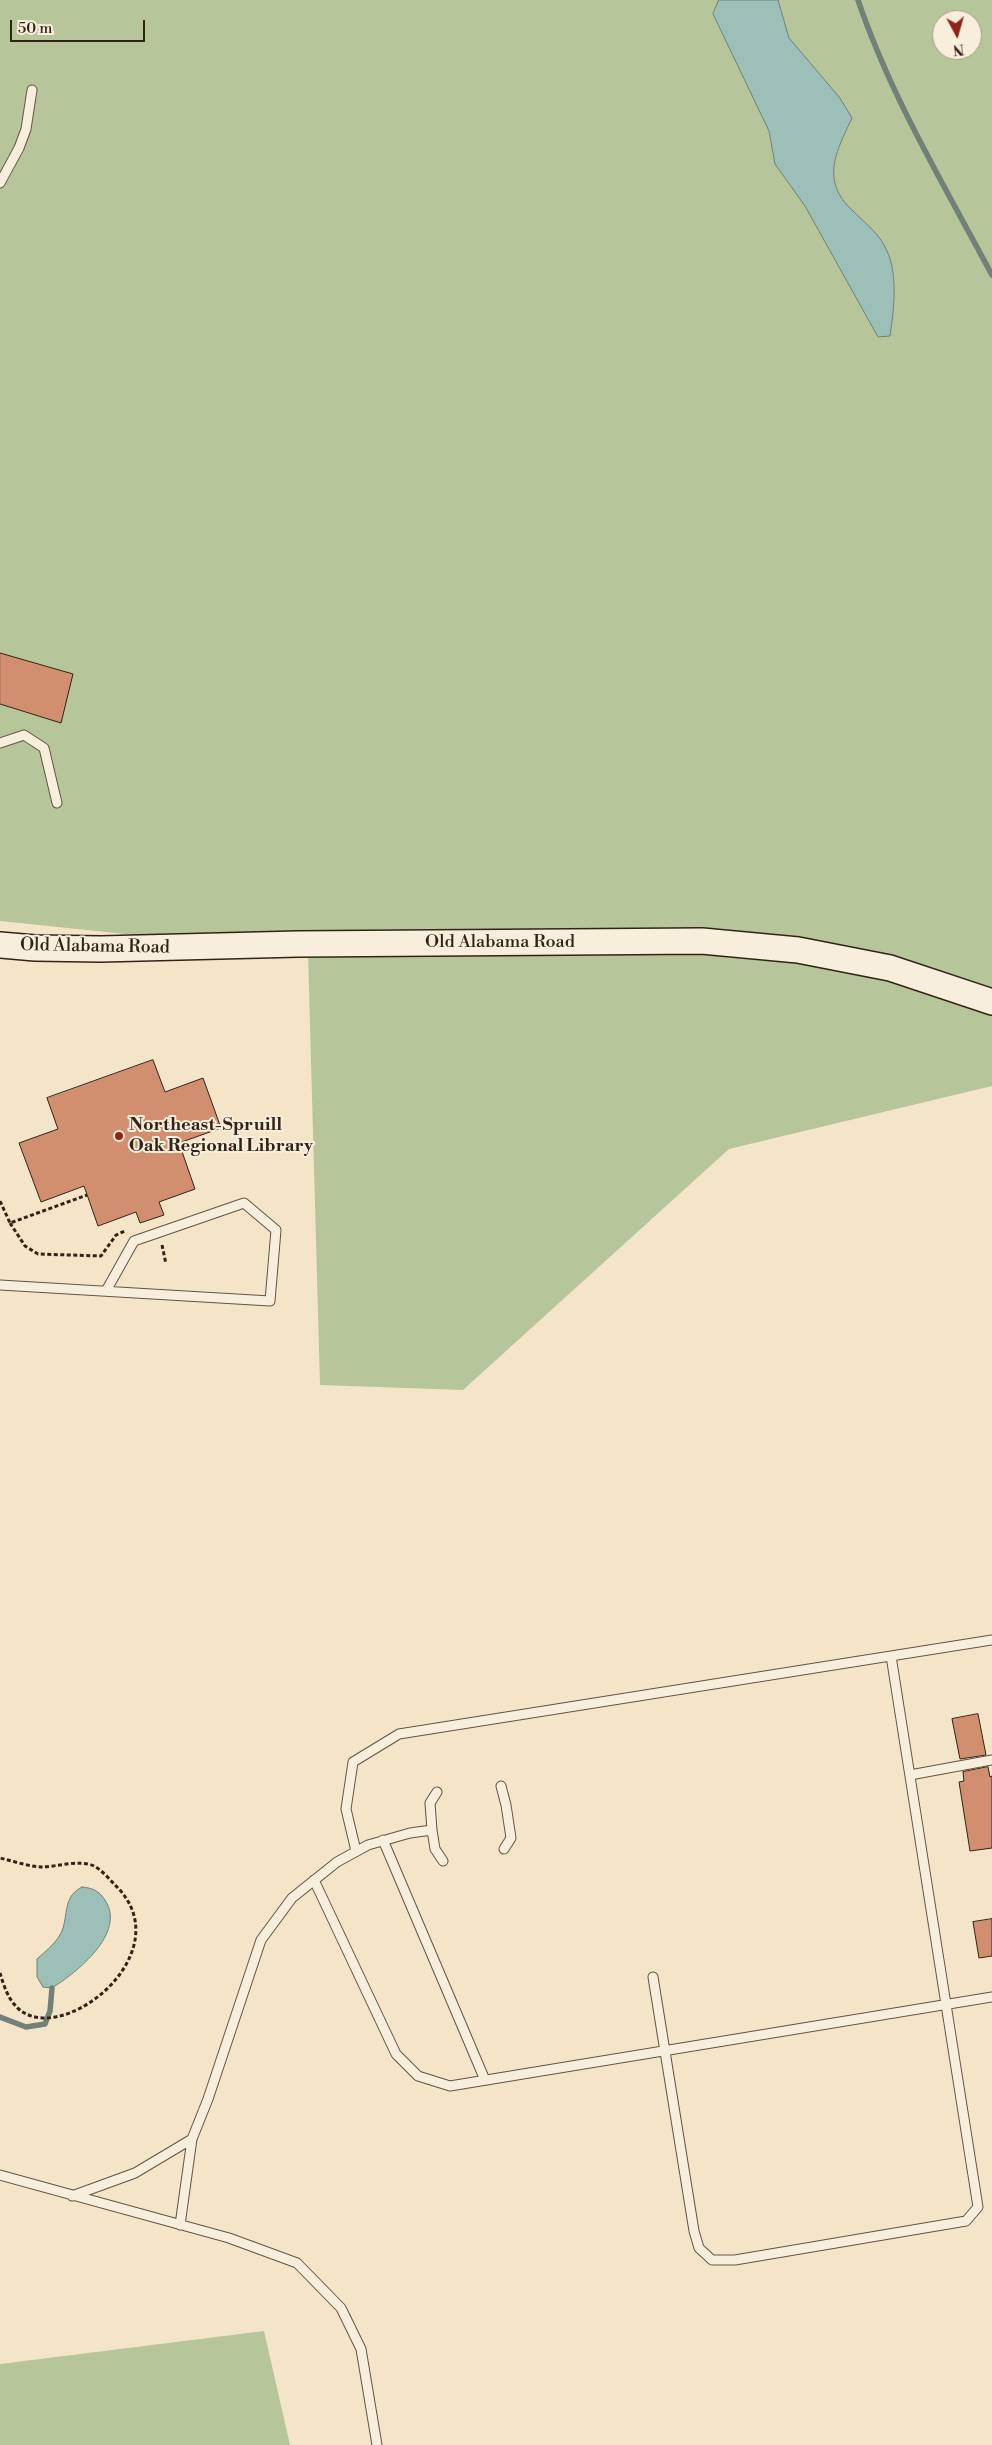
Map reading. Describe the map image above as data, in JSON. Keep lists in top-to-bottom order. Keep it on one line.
{"streets":{"main road":["Old Alabama Road"]},"places":["Northeast-Spruill Oak Regional Library"],"scale_bar":"50 m","north":"bottom"}
